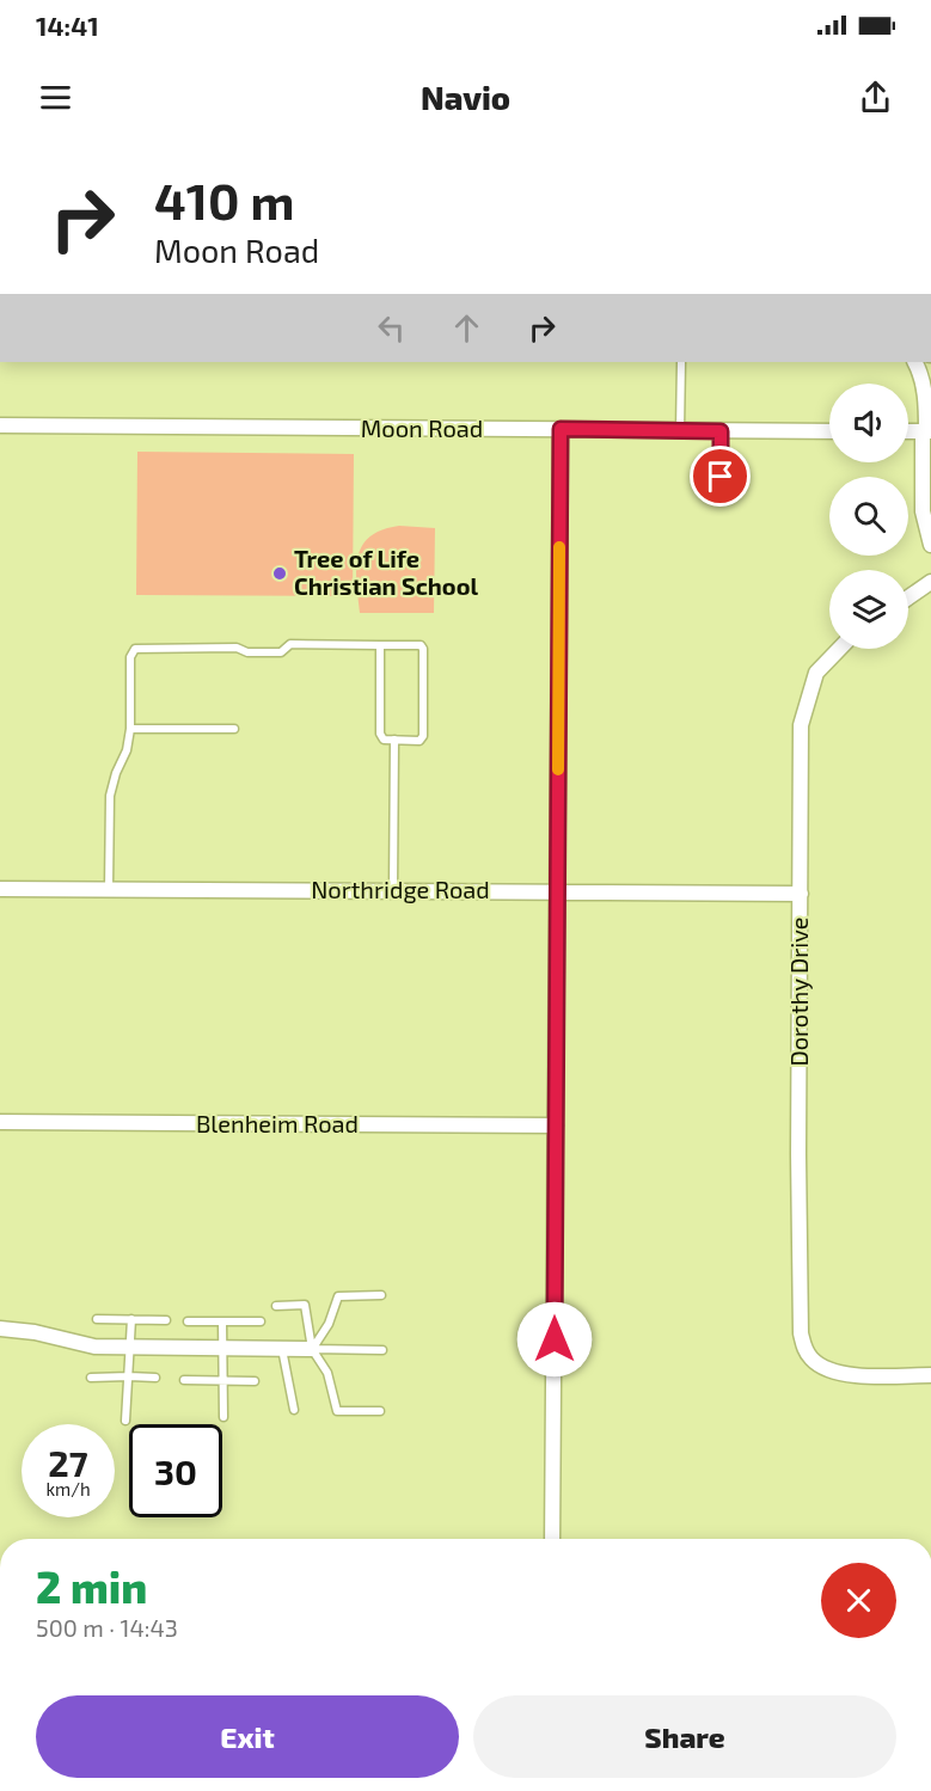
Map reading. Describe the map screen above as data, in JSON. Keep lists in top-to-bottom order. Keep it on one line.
{"streets":{"street":["Moon Road","Northridge Road","Dorothy Drive","Blenheim Road"]},"crossings":[["Northridge Road","Dorothy Drive"]],"places":["Tree of Life Christian School"],"page":{"status":"14:41","header":"Navio","turn":["410 m","Moon Road"],"speed":"27 km/h","limit":"30","heading":["2 min","500 m · 14:43"],"buttons":["Exit","Share"]}}
